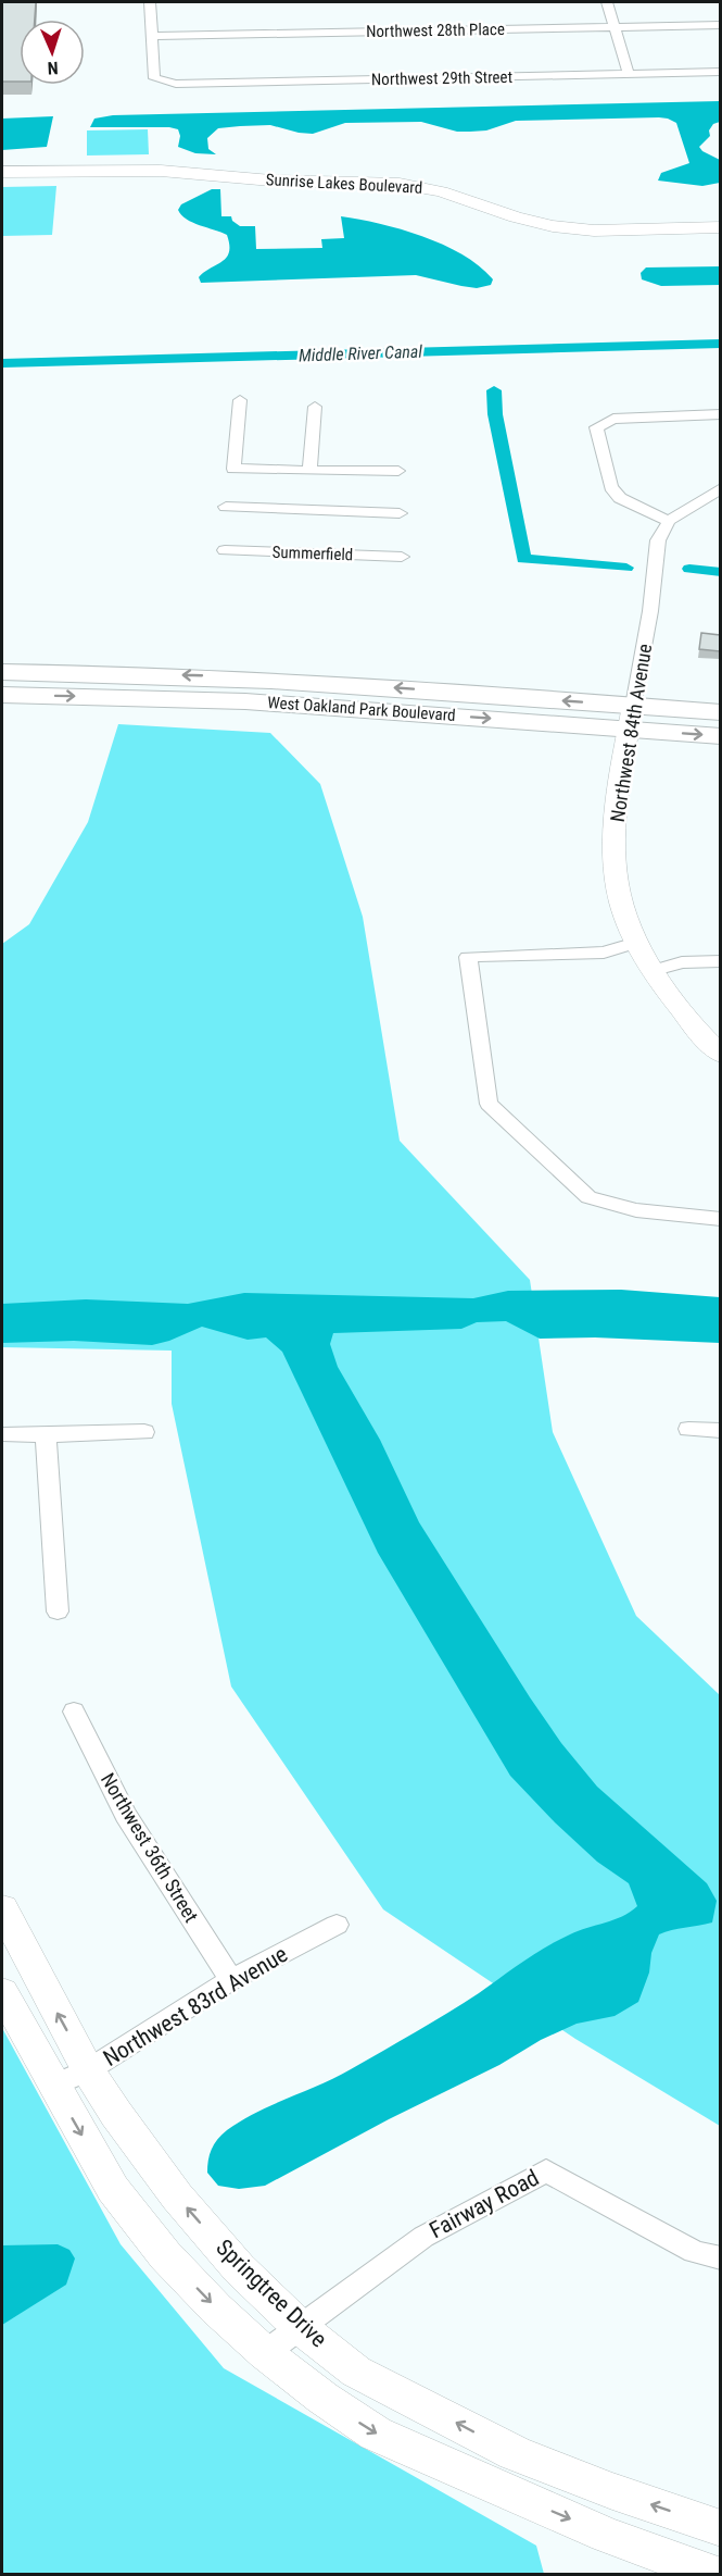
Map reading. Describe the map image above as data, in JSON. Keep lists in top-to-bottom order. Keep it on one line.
{"streets":{"main road":["West Oakland Park Boulevard"],"street":["Northwest 28th Place","Northwest 29th Street","Sunrise Lakes Boulevard","Summerfield","Northwest 84th Avenue","Northwest 36th Street","Northwest 83rd Avenue","Fairway Road","Springtree Drive"]},"crossings":[["Northwest 28th Place","Northwest 29th Street"],["West Oakland Park Boulevard","Northwest 84th Avenue"],["Northwest 36th Street","Northwest 83rd Avenue"],["Northwest 83rd Avenue","Springtree Drive"],["Fairway Road","Springtree Drive"]],"water":["Middle River Canal"],"north":"bottom"}
